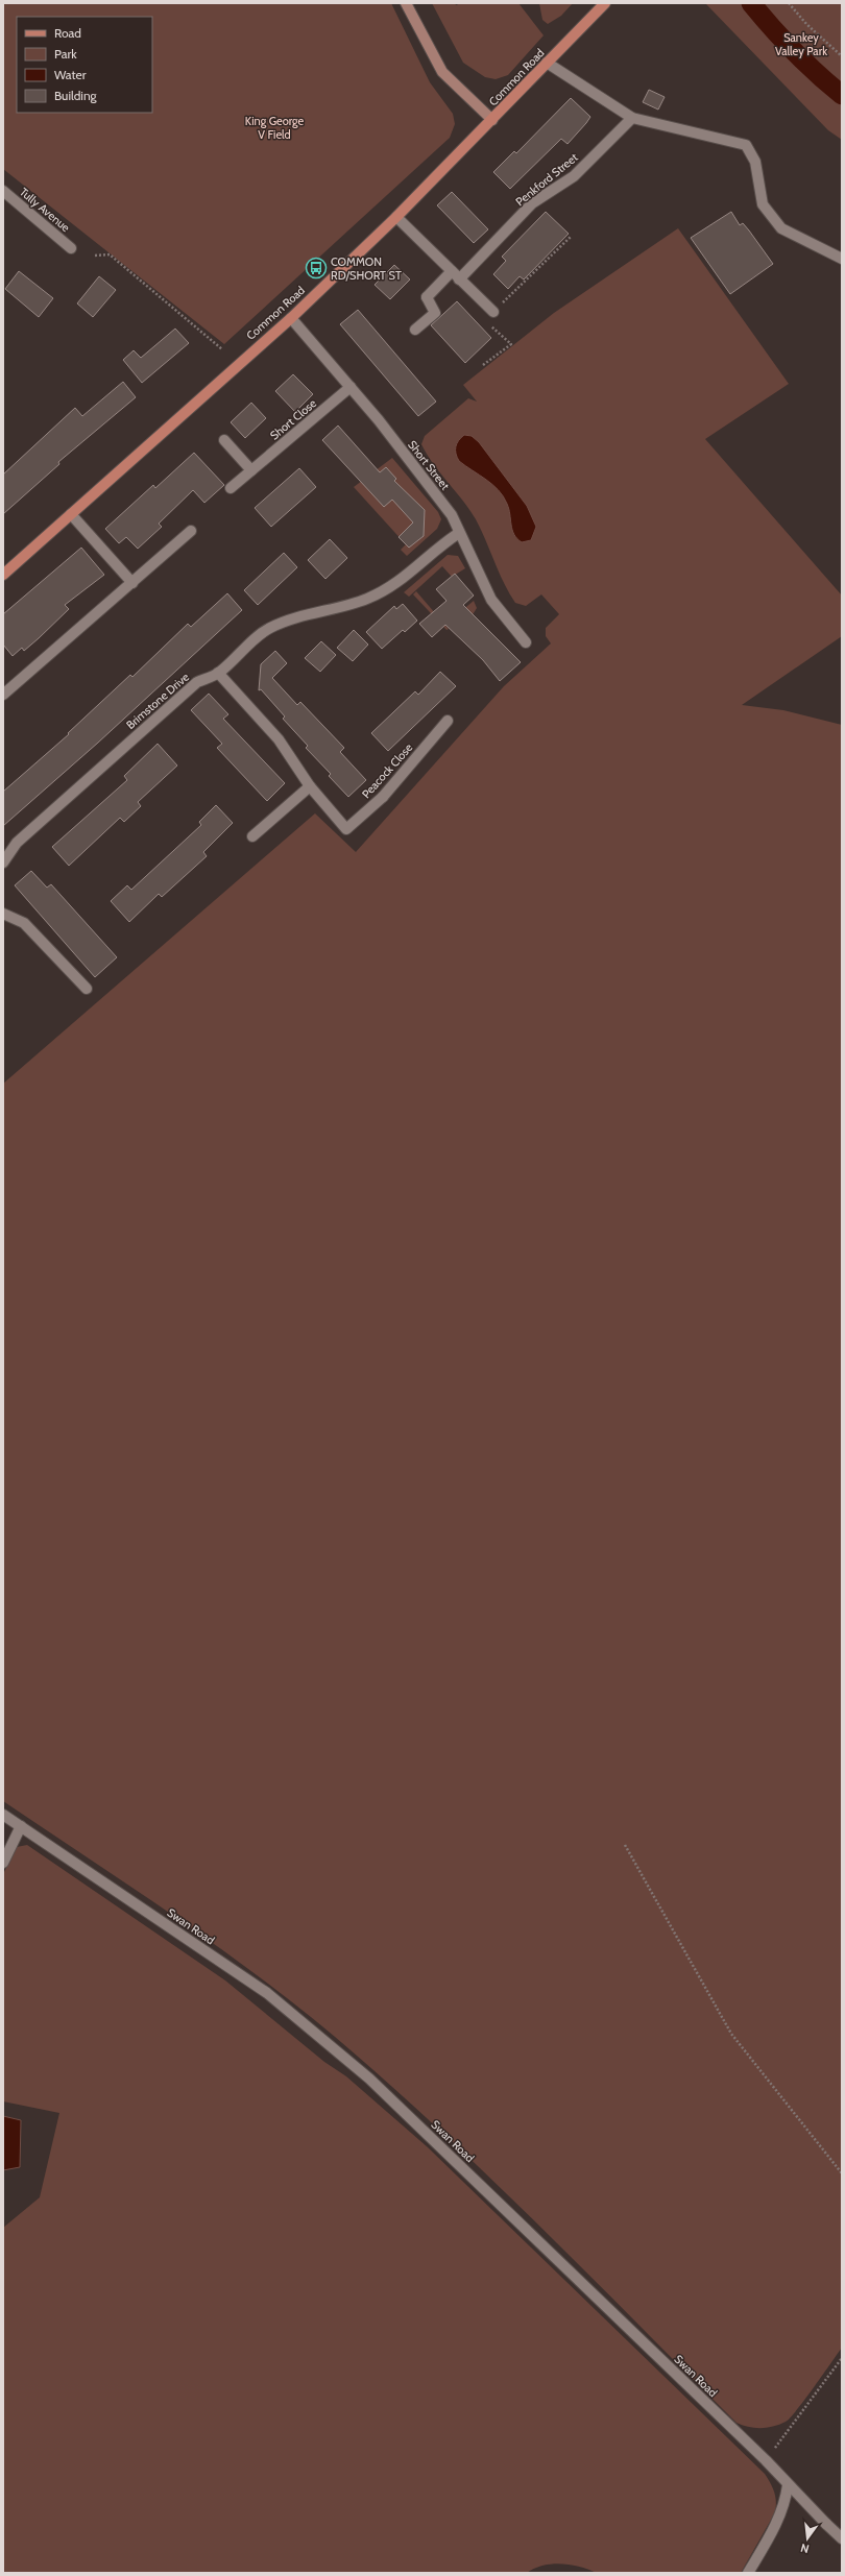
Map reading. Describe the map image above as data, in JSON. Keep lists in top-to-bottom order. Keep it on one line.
{"streets":{"main road":["Common Road"],"street":["Penkford Street","Tully Avenue","Short Close","Short Street","Brimstone Drive","Peacock Close","Swan Road"]},"crossings":[["Common Road","Short Street"],["Short Close","Short Street"],["Short Street","Brimstone Drive"],["Brimstone Drive","Peacock Close"]],"parks":["Sankey Valley Park","King George V Field"],"places":{"bus stop":["COMMON RD/SHORT ST"]},"legend":["Road","Park","Water","Building"],"north":"bottom"}
